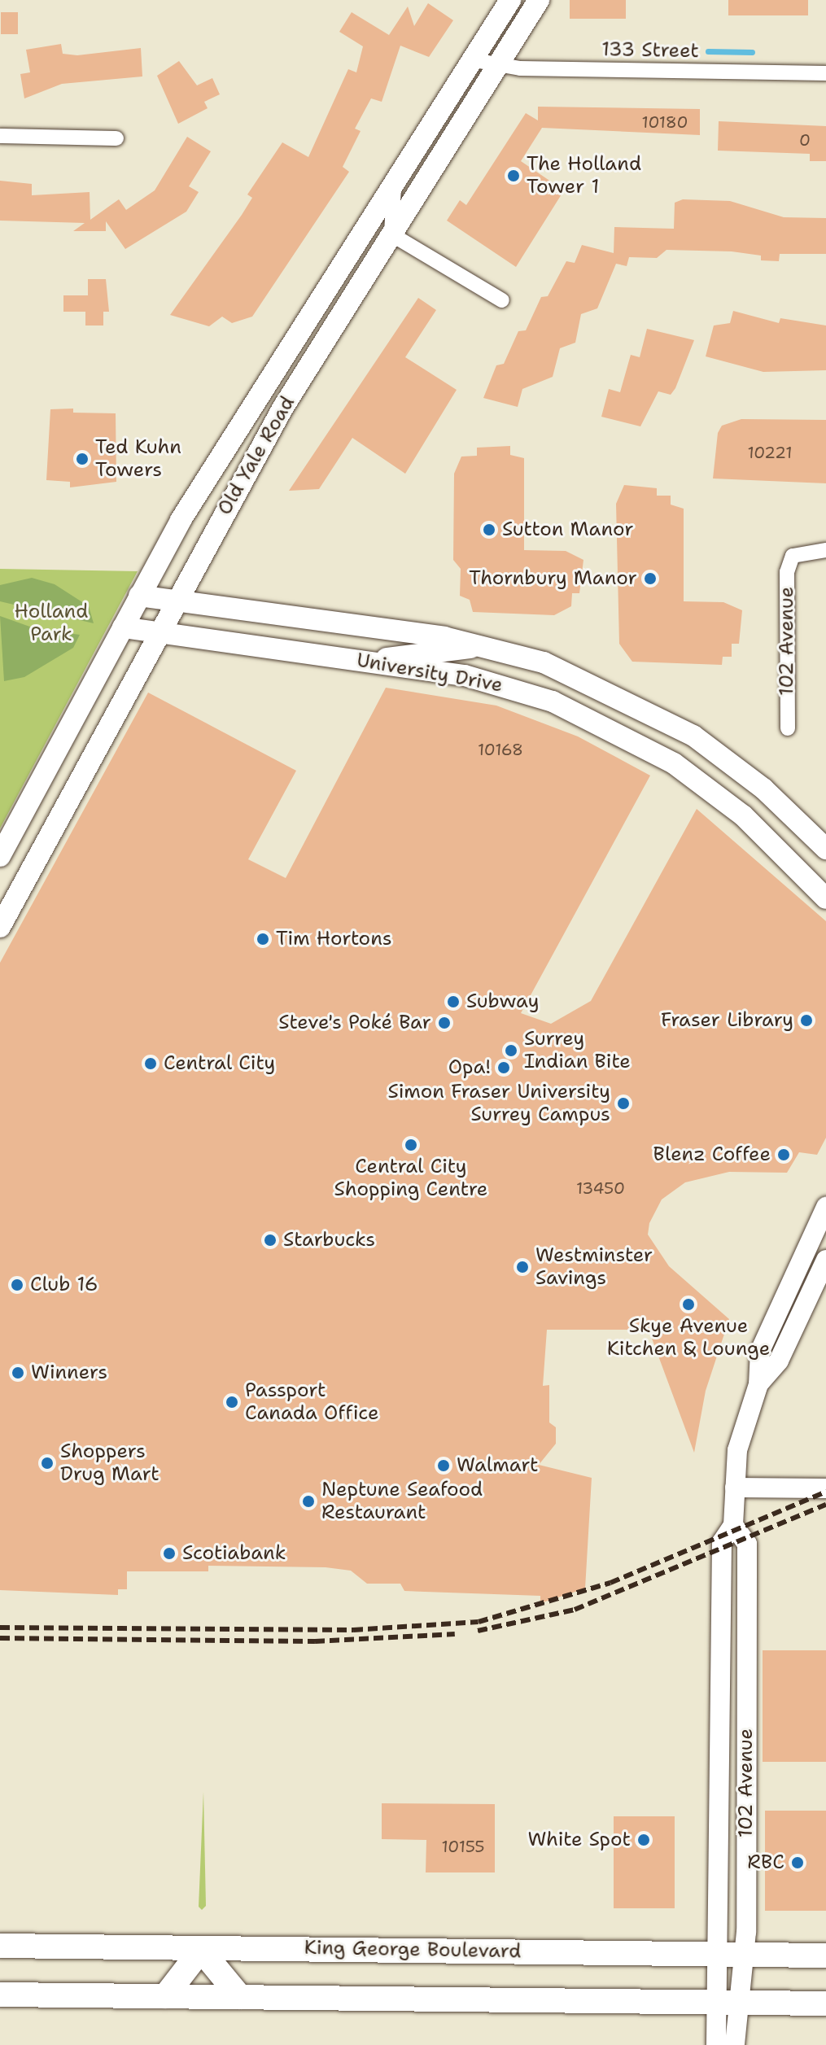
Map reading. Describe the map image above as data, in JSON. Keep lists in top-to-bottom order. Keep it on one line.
{"streets":{"main road":["Old Yale Road","University Drive","King George Boulevard"],"street":["133 Street","102 Avenue"]},"crossings":[["133 Street","Old Yale Road"],["Old Yale Road","University Drive"],["102 Avenue","King George Boulevard"]],"parks":["Holland Park"],"places":["The Holland Tower 1","Ted Kuhn Towers","Sutton Manor","Thornbury Manor","Tim Hortons","Subway","Fraser Library","Steve's Poké Bar","Surrey Indian Bite","Central City","Opa!","Simon Fraser University Surrey Campus","Central City Shopping Centre","Blenz Coffee","Starbucks","Westminster Savings","Club 16","Skye Avenue Kitchen & Lounge","Winners","Passport Canada Office","Shoppers Drug Mart","Walmart","Neptune Seafood Restaurant","Scotiabank","White Spot","RBC"],"house_numbers":["10180","0","10221","10168","13450","10155"]}
